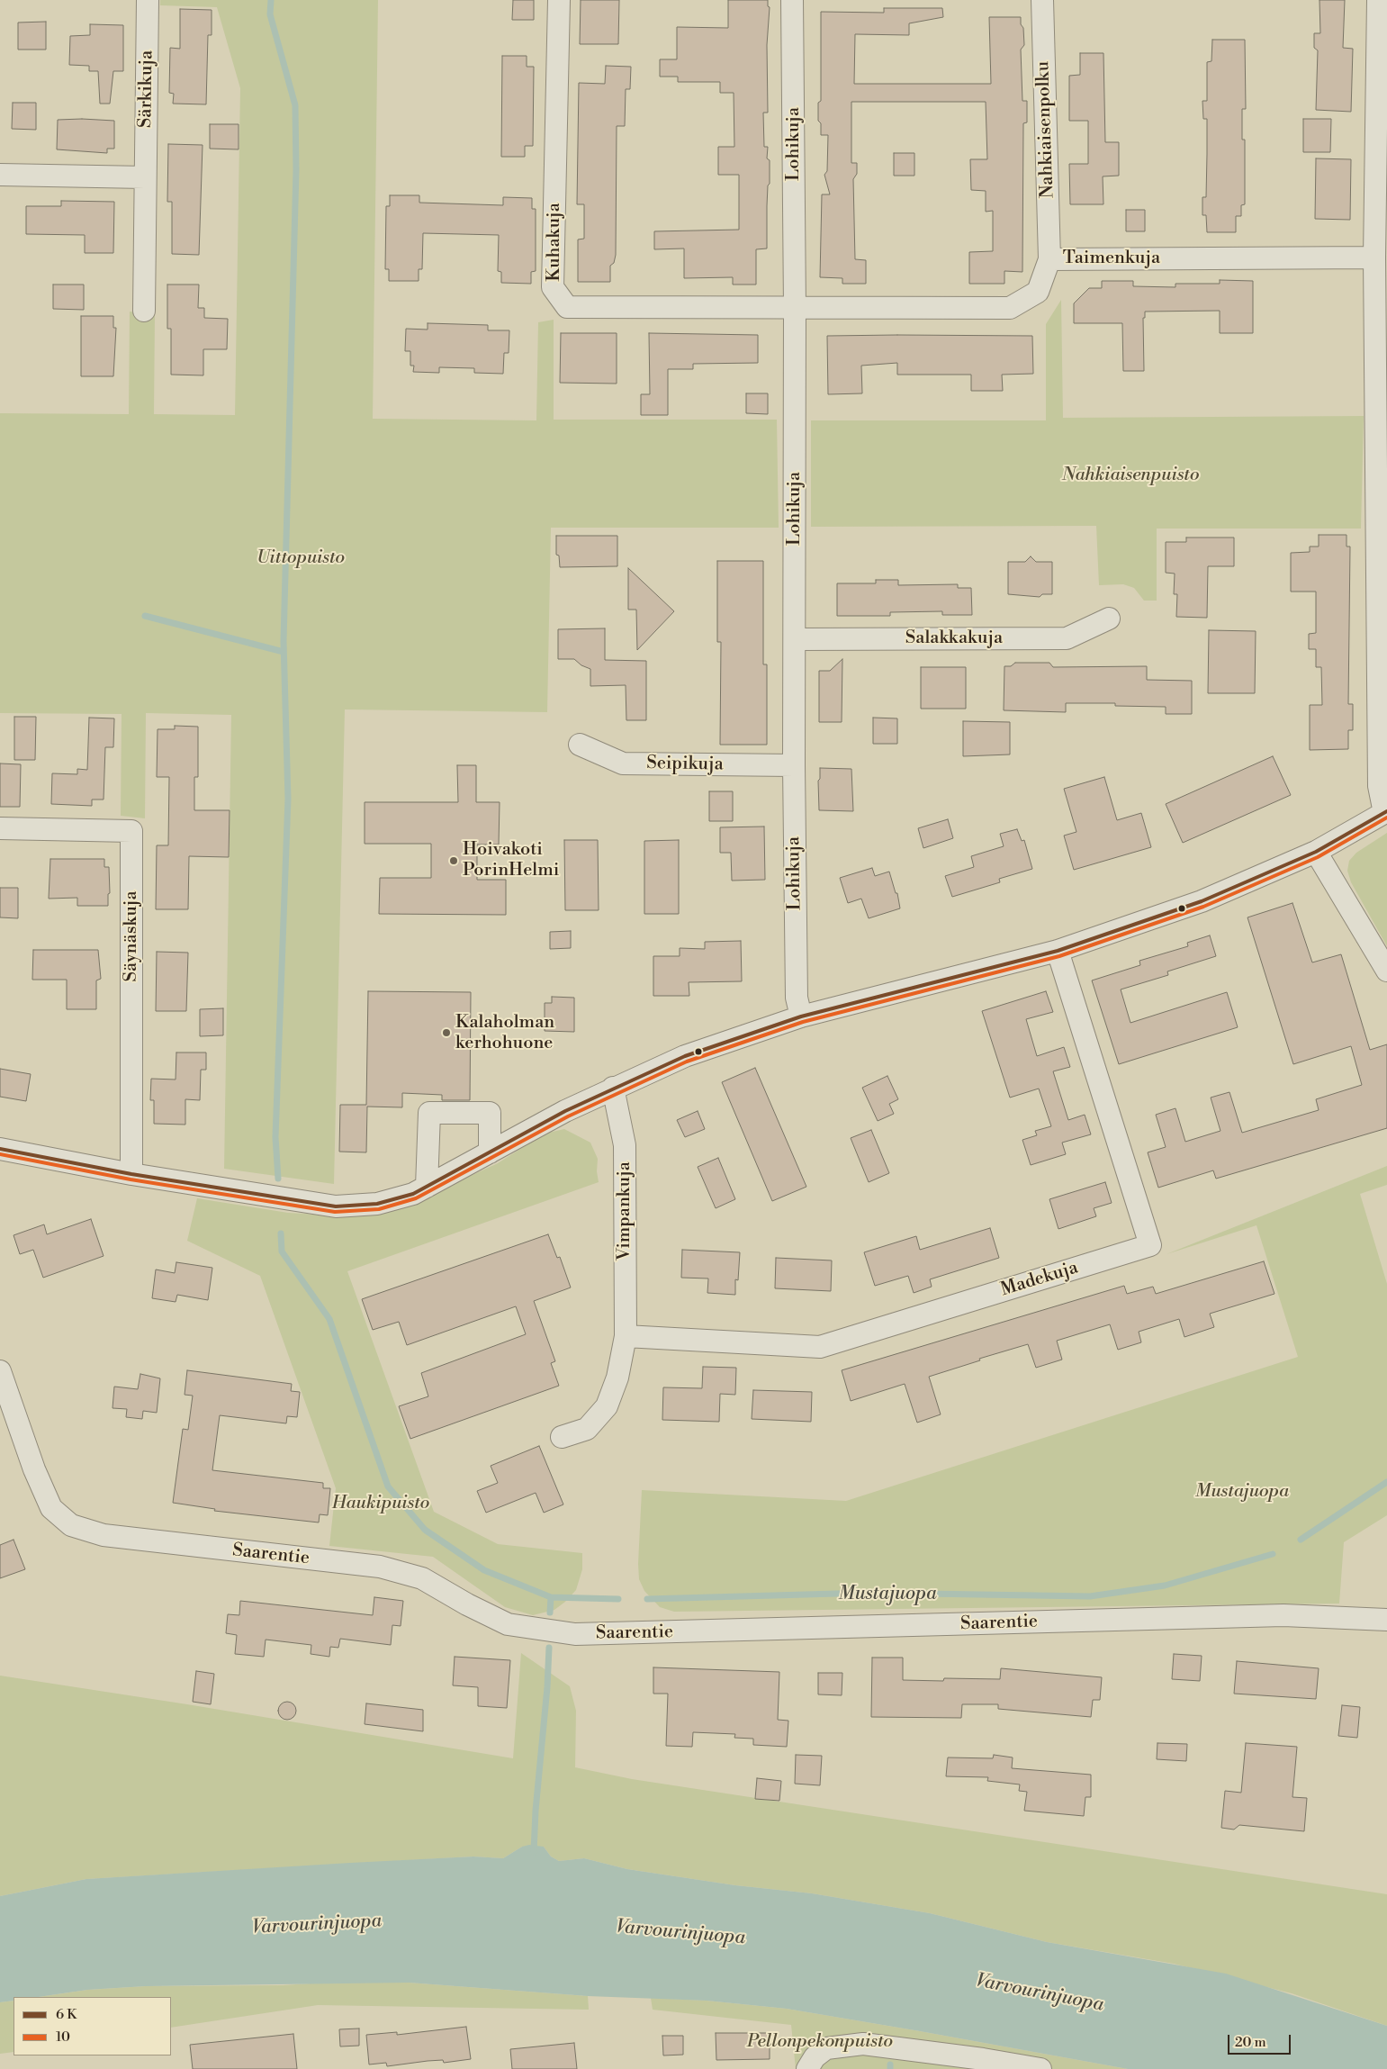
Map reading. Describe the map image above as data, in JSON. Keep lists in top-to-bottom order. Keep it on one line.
{"streets":{"street":["Särkikuja","Nahkiaisenpolku","Lohikuja","Kuhakuja","Taimenkuja","Salakkakuja","Seipikuja","Säynäskuja","Vimpankuja","Madekuja","Saarentie"]},"crossings":[["Nahkiaisenpolku","Taimenkuja"],["Lohikuja","Kuhakuja"],["Lohikuja","Taimenkuja"],["Lohikuja","Salakkakuja"],["Lohikuja","Seipikuja"],["Kuhakuja","Taimenkuja"],["Vimpankuja","Madekuja"]],"water":["Mustajuopa","Varvourinjuopa"],"parks":["Nahkiaisenpuisto","Uittopuisto","Mustajuopa","Haukipuisto","Pellonpekonpuisto"],"places":["Hoivakoti PorinHelmi","Kalaholman kerhohuone"],"lines":["transit line 10"],"legend":["6 K","10"],"scale_bar":"20 m"}
